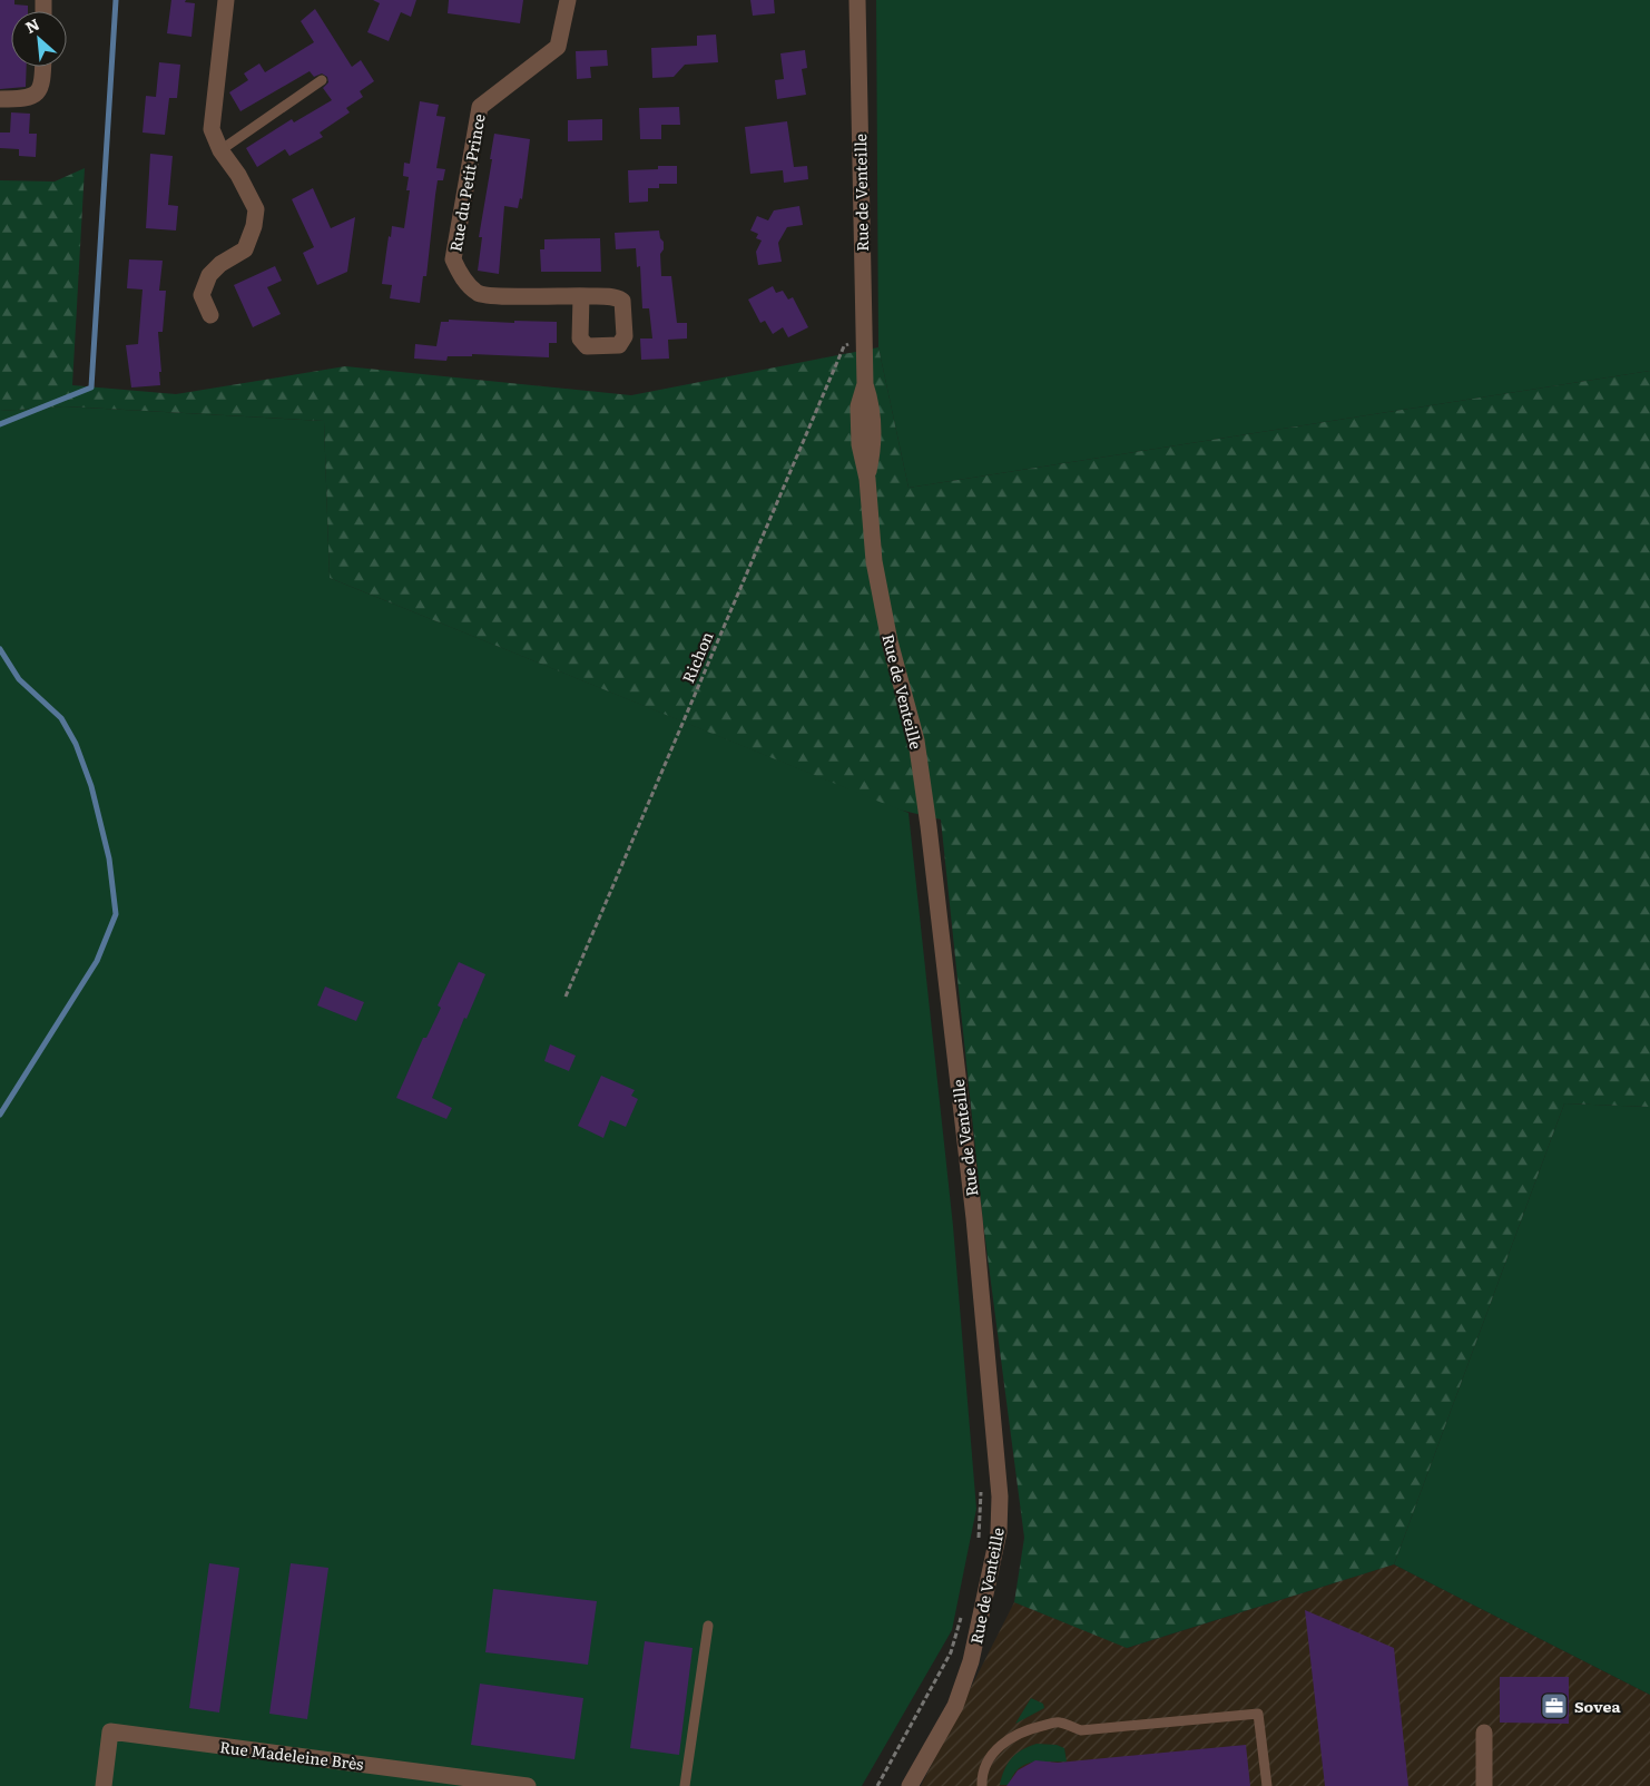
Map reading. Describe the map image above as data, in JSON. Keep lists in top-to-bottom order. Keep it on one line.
{"streets":{"street":["Rue du Petit Prince","Rue de Venteille","Rue Madeleine Brès"],"path":["Richon"]},"crossings":[["Rue de Venteille","Richon"]],"places":{"office":["Sovea"]},"north":"top left"}
